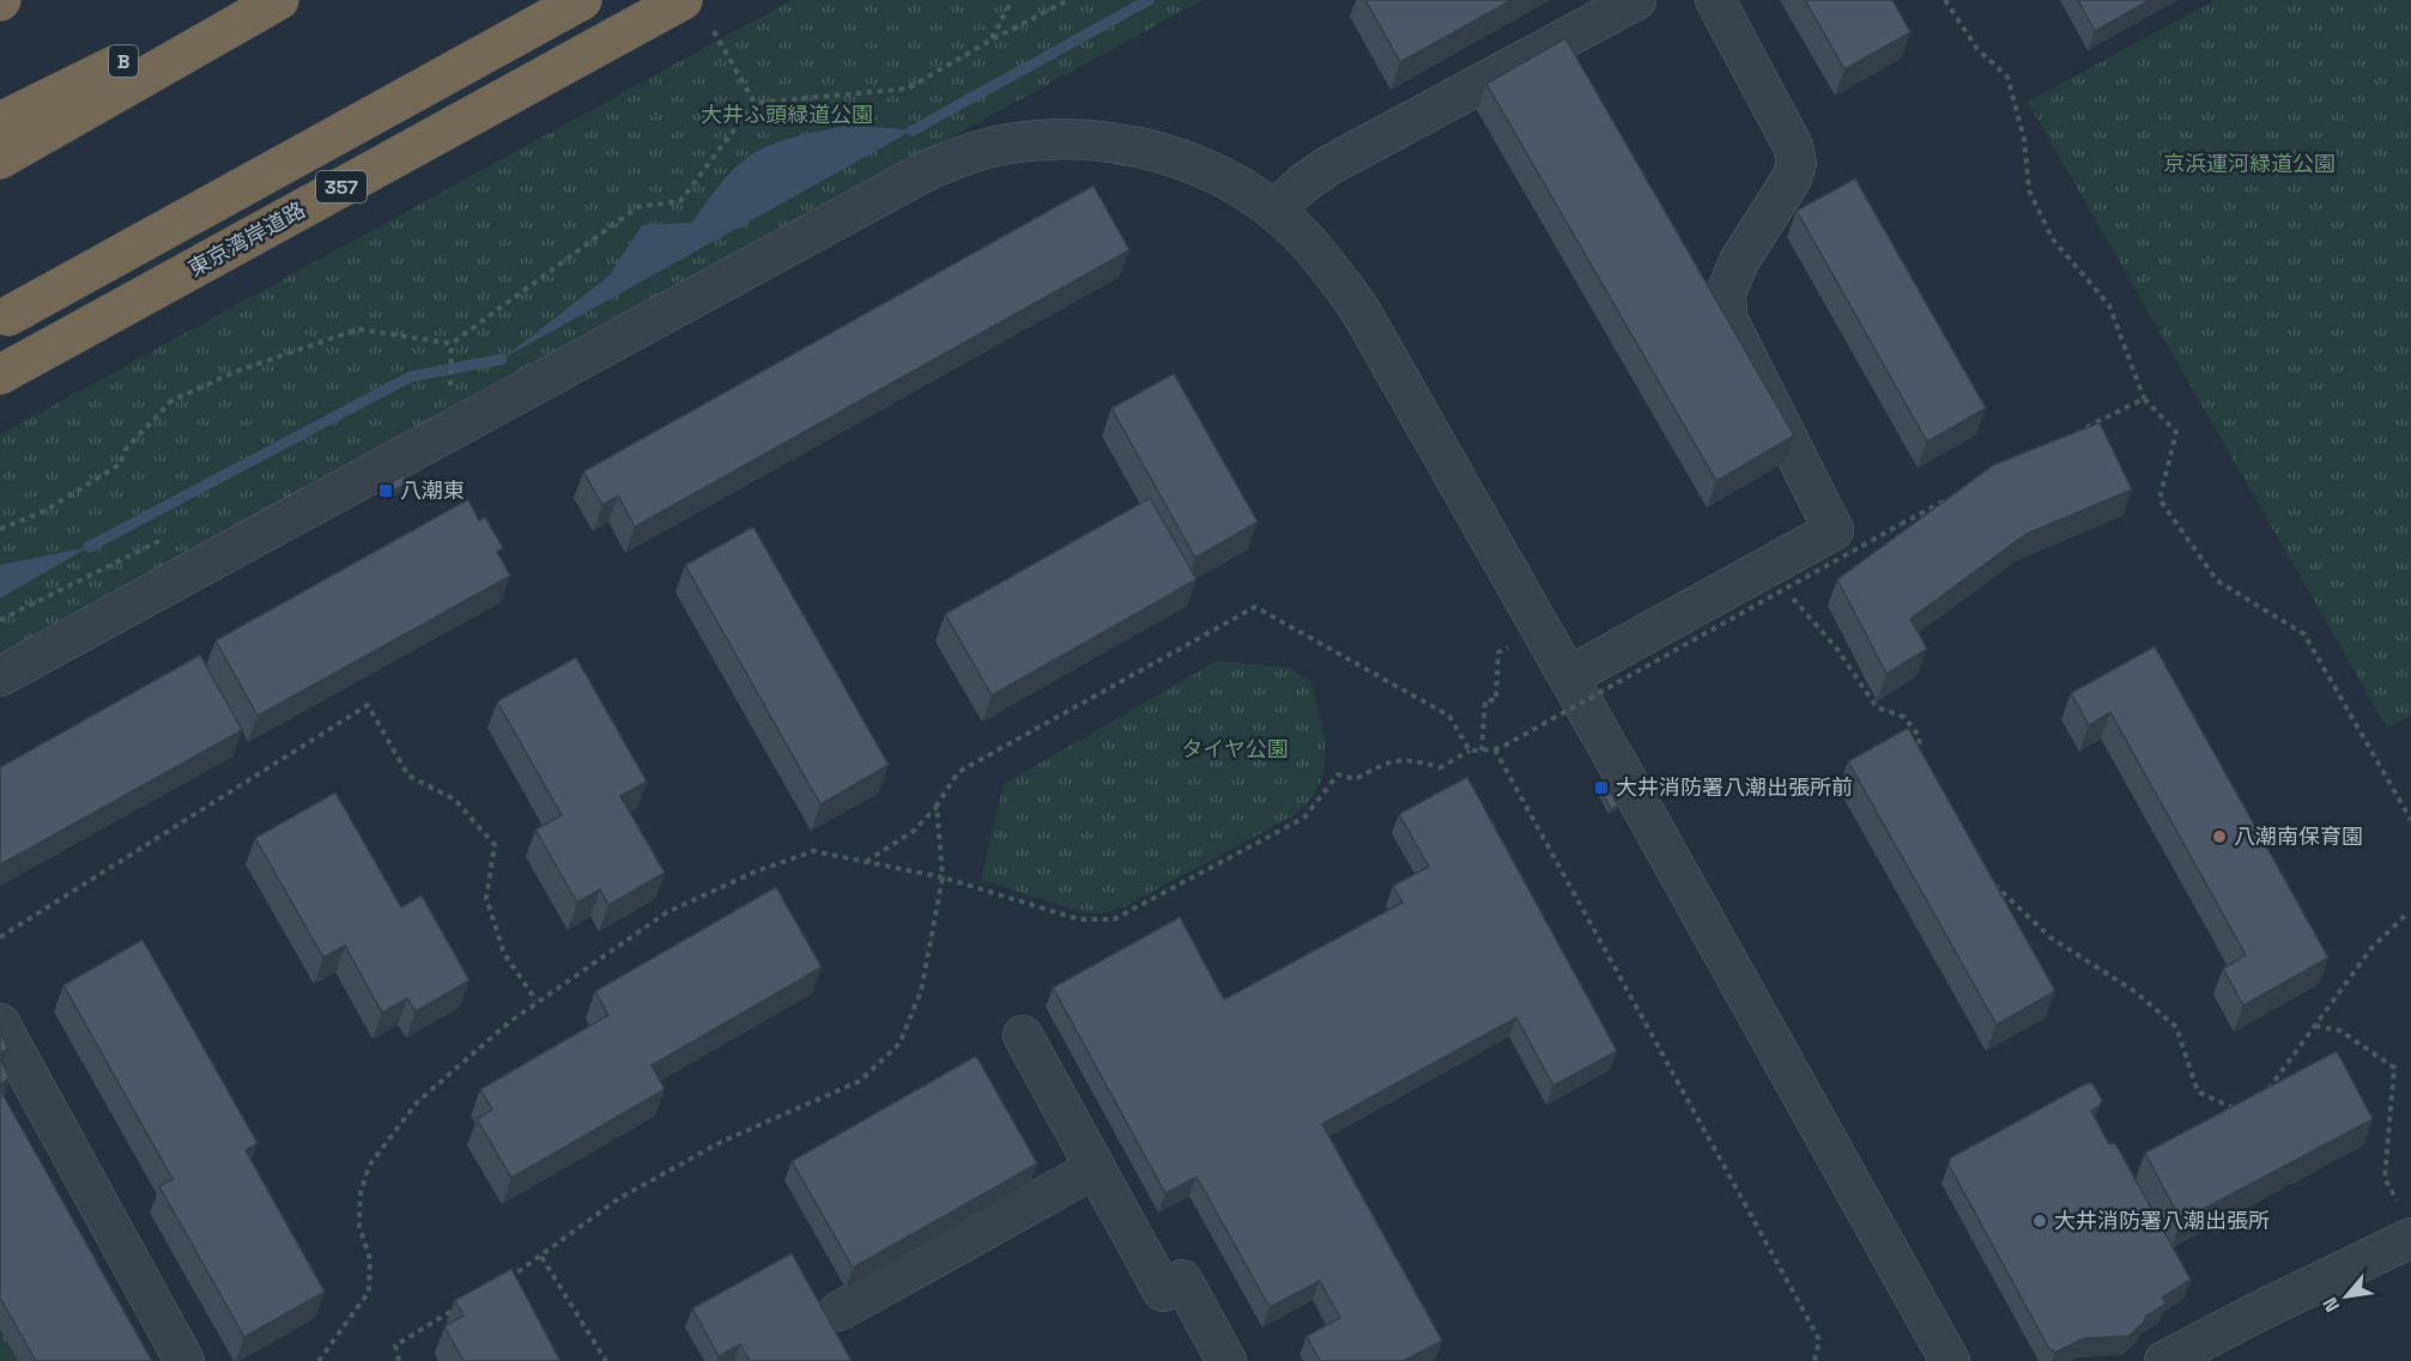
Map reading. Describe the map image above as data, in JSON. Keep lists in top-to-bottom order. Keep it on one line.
{"streets":{"highway":["B","357","東京湾岸道路"]},"parks":["大井ふ頭緑道公園","京浜運河緑道公園","タイヤ公園"],"places":{"transit":["八潮東","大井消防署八潮出張所前"],"other":["八潮南保育園","大井消防署八潮出張所"]},"north":"bottom left"}
